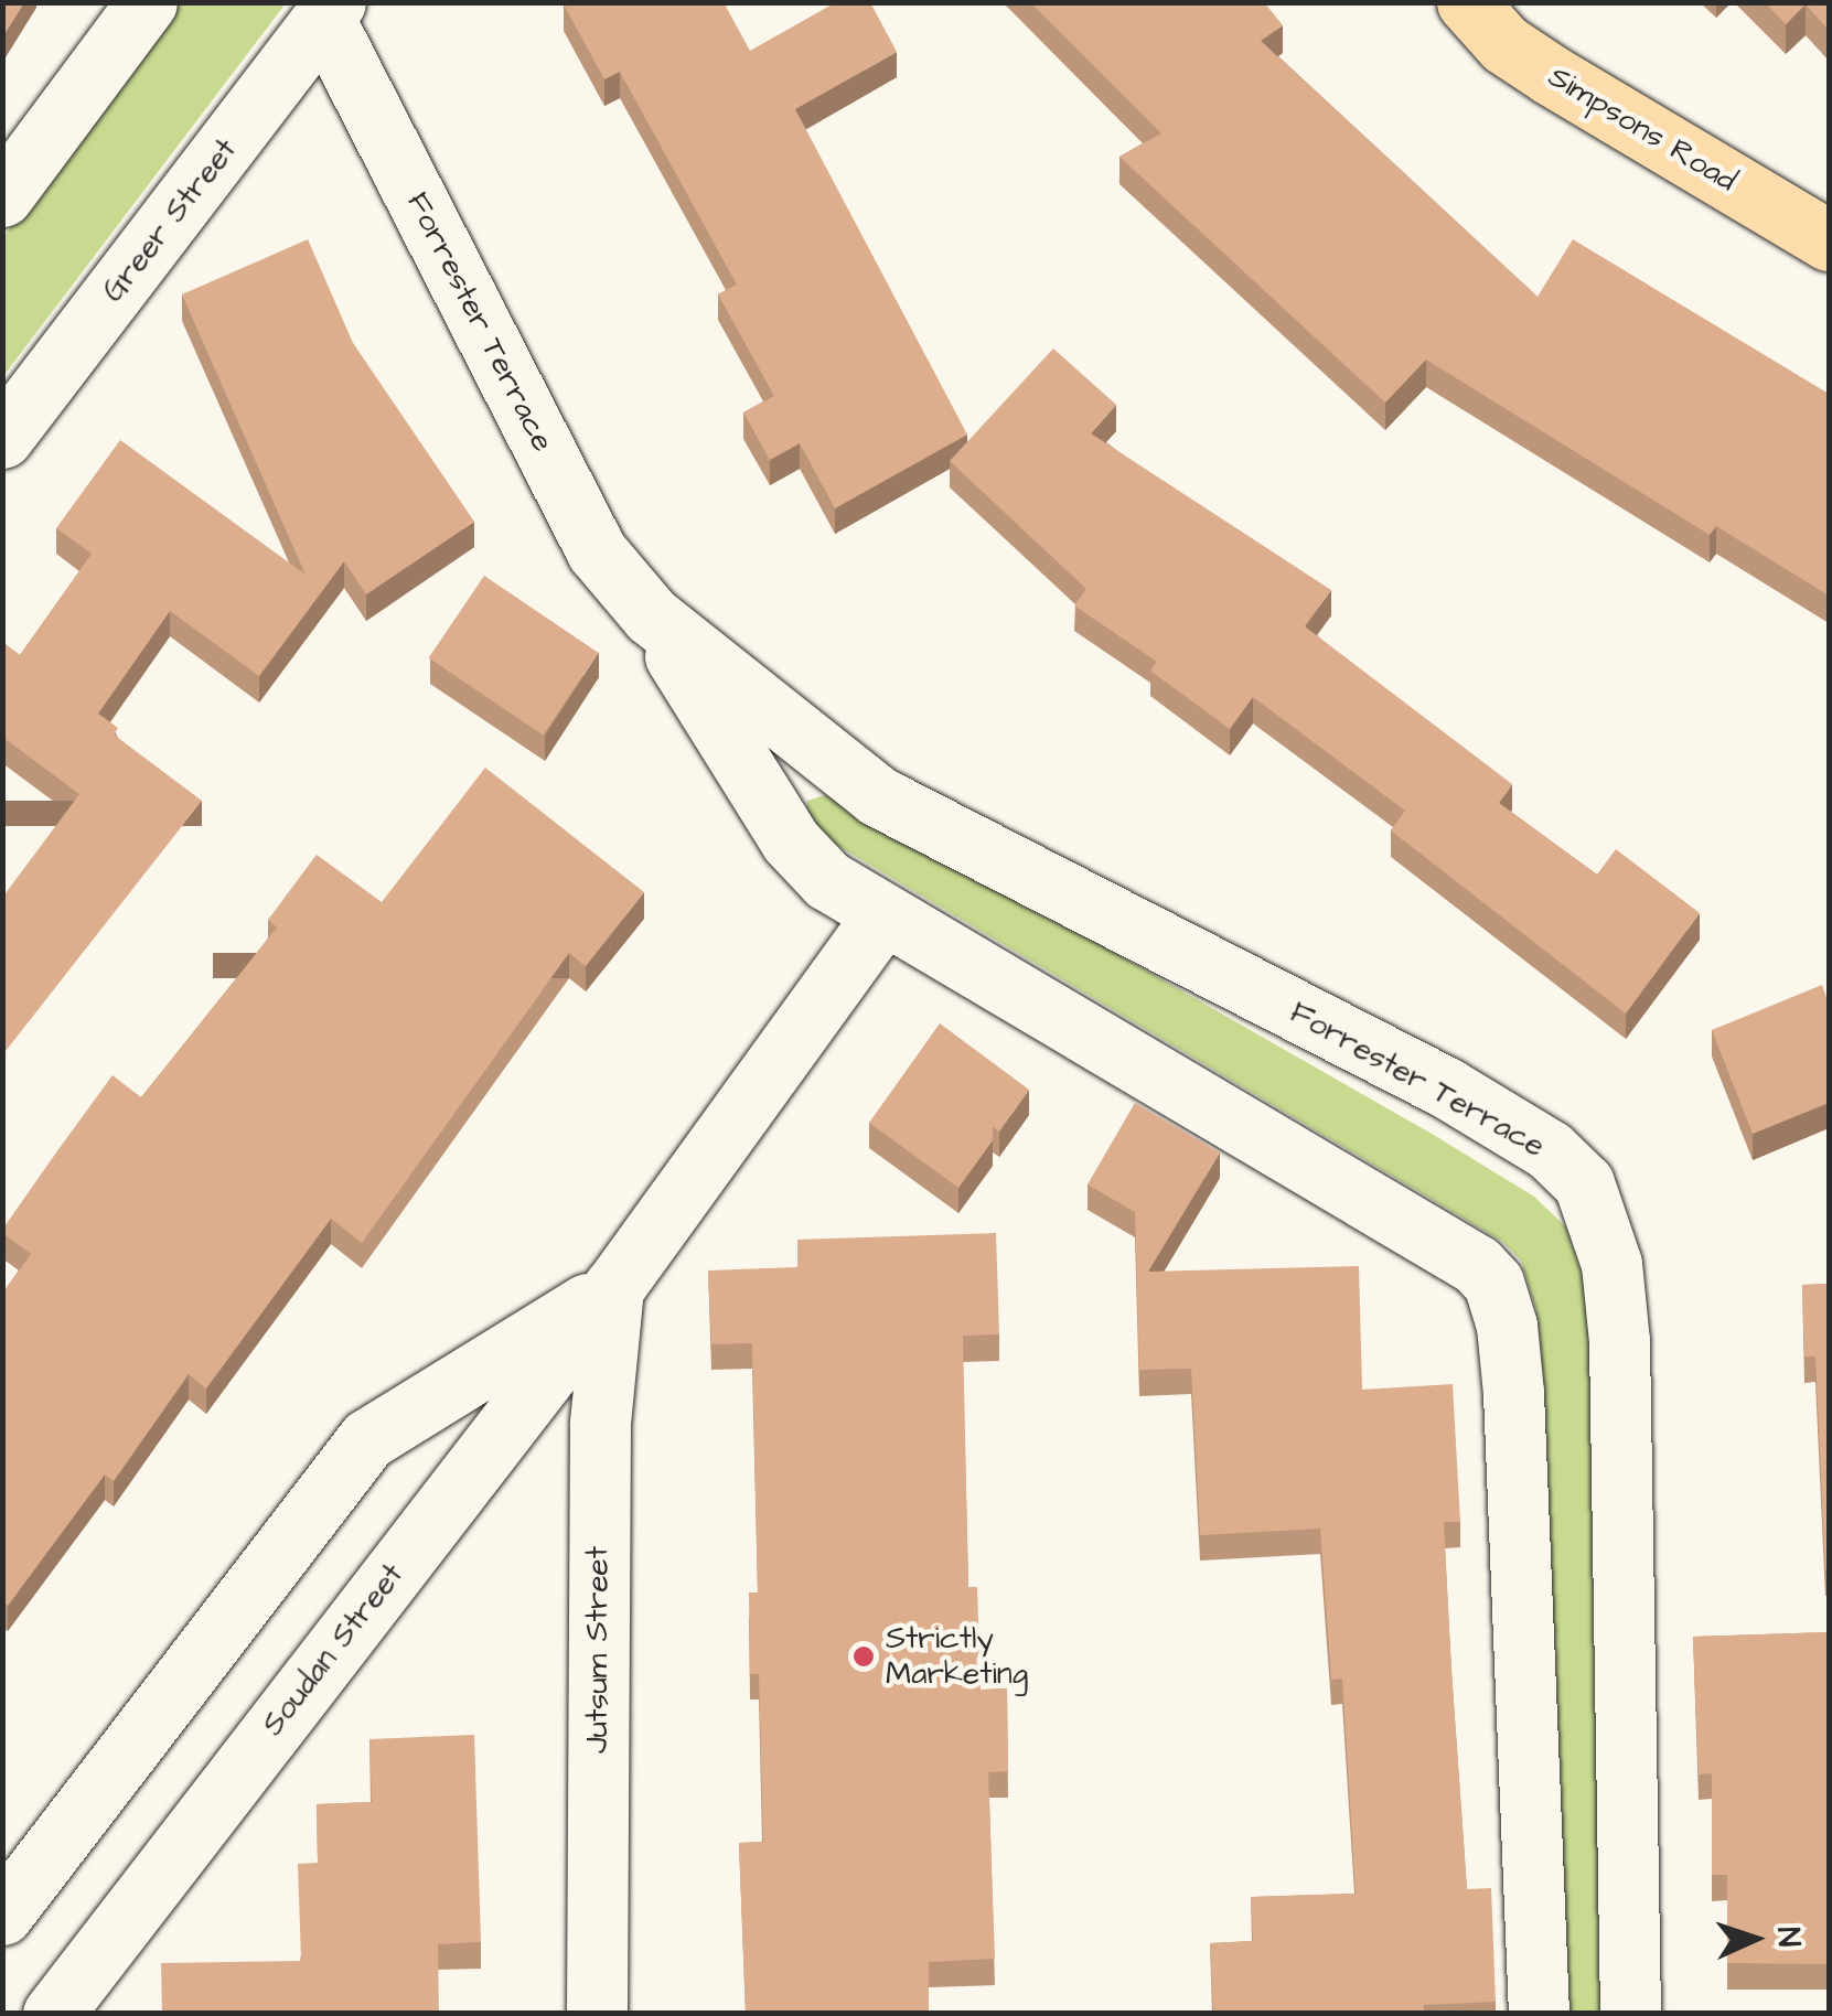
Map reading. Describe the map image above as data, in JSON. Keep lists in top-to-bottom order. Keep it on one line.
{"streets":{"main road":["Simpsons Road"],"street":["Greer Street","Forrester Terrace","Soudan Street","Jutsum Street"]},"crossings":[["Greer Street","Forrester Terrace"],["Forrester Terrace","Soudan Street"],["Soudan Street","Jutsum Street"]],"places":["Strictly Marketing"],"north":"right"}
